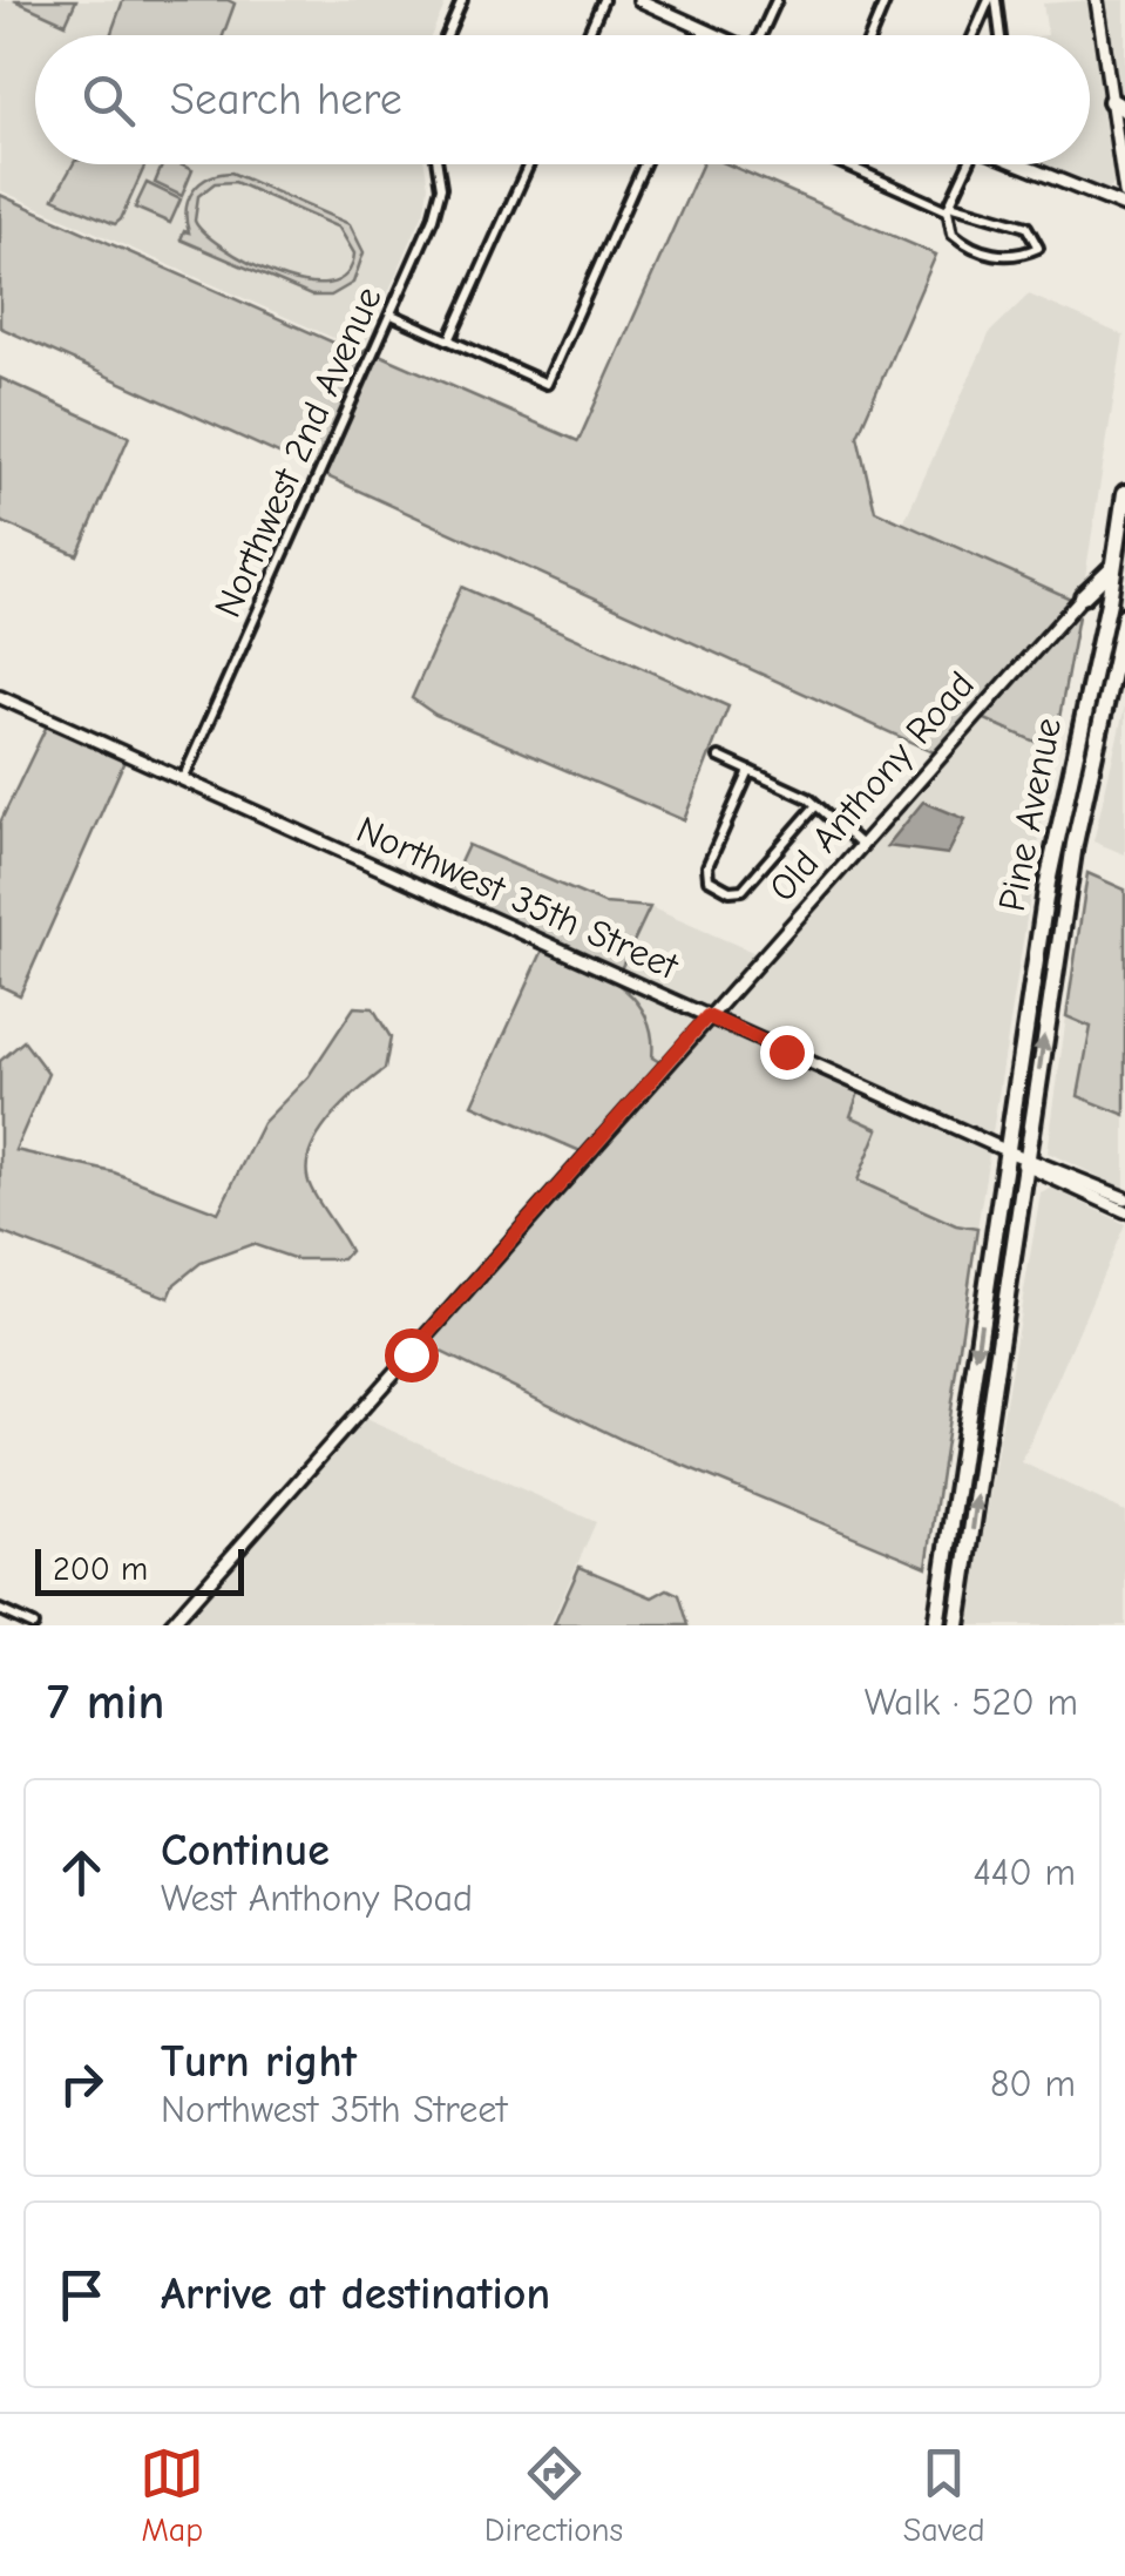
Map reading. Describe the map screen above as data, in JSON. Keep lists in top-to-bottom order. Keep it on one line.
{"streets":{"highway":["Pine Avenue"],"street":["Northwest 2nd Avenue","Old Anthony Road","Northwest 35th Street"]},"crossings":[["Northwest 2nd Avenue","Northwest 35th Street"],["Old Anthony Road","Northwest 35th Street"],["Pine Avenue","Northwest 35th Street"]],"scale_bar":"200 m","page":{"search":"Search here","scale":"200 m","heading":["7 min","Walk · 520 m"],"list":[["Continue","West Anthony Road","440 m"],["Turn right","Northwest 35th Street","80 m"],"Arrive at destination"],"nav":["Map","Directions","Saved"]}}
